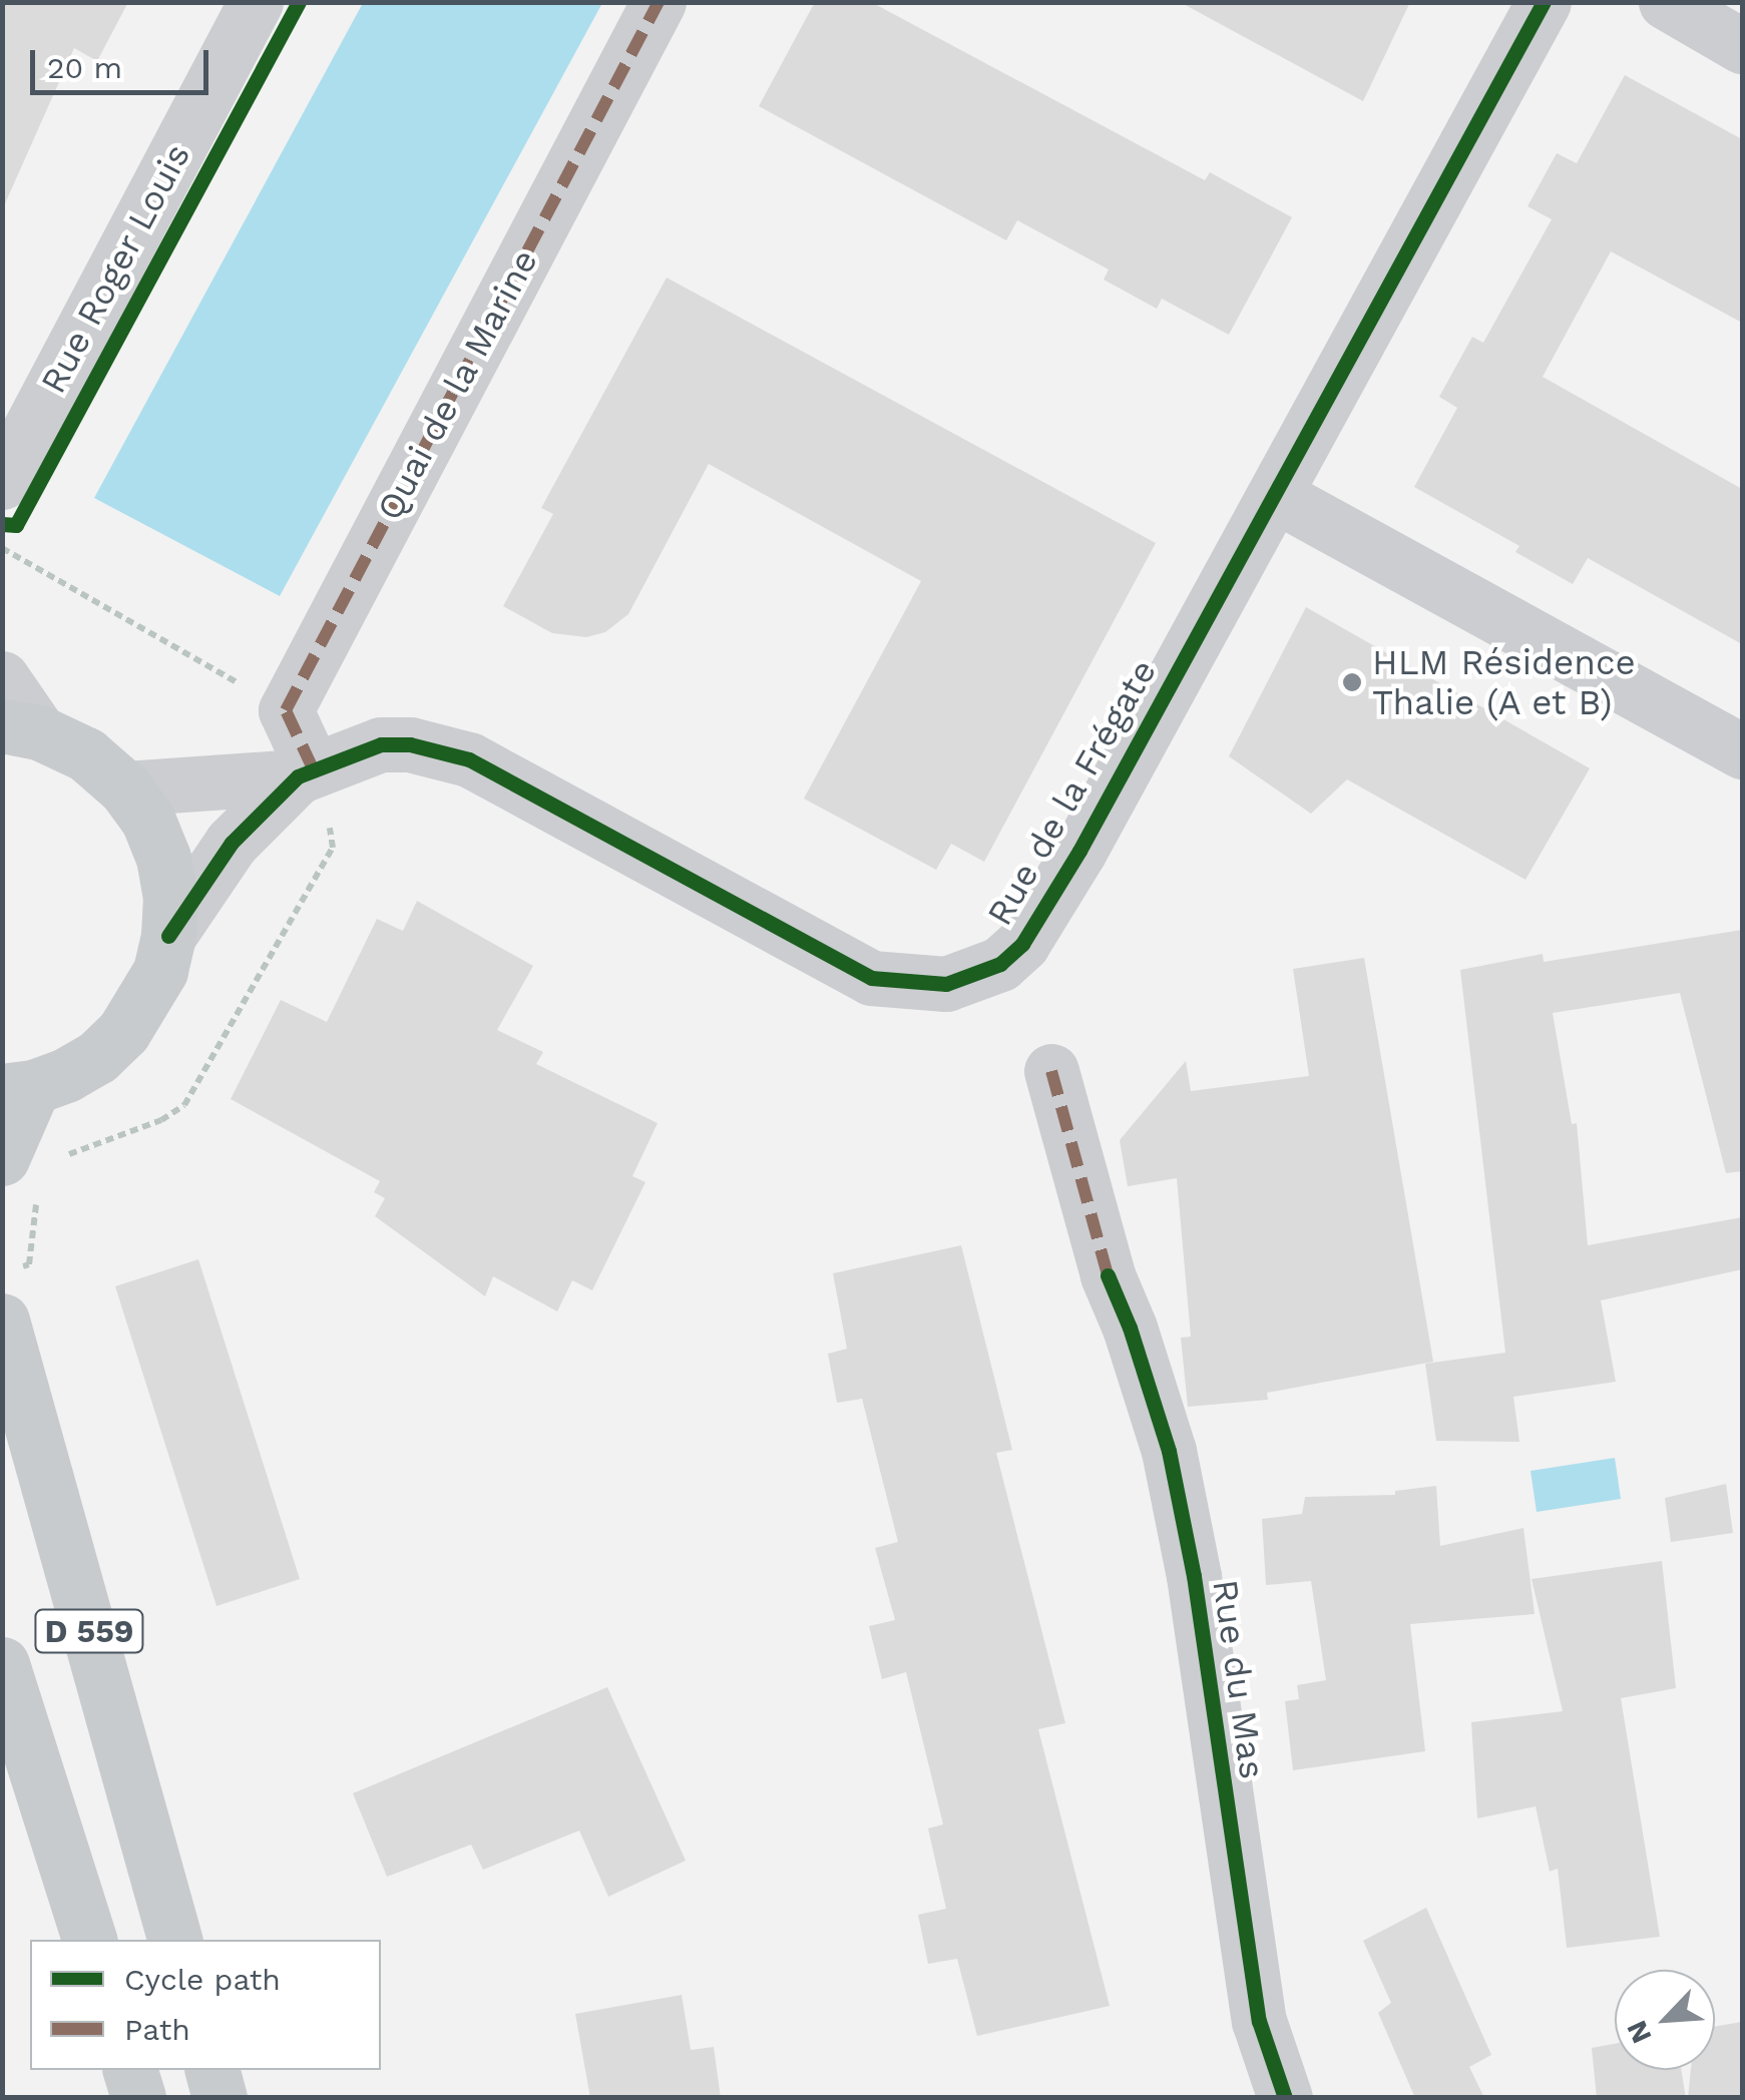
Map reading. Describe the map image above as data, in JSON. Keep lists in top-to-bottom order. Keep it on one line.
{"streets":{"main road":["D 559"],"street":["Rue Roger Louis","Quai de la Marine","Rue de la Frégate","Rue du Mas"]},"places":["HLM Résidence Thalie (A et B)"],"legend":["Cycle path","Path"],"scale_bar":"20 m","north":"bottom left"}
